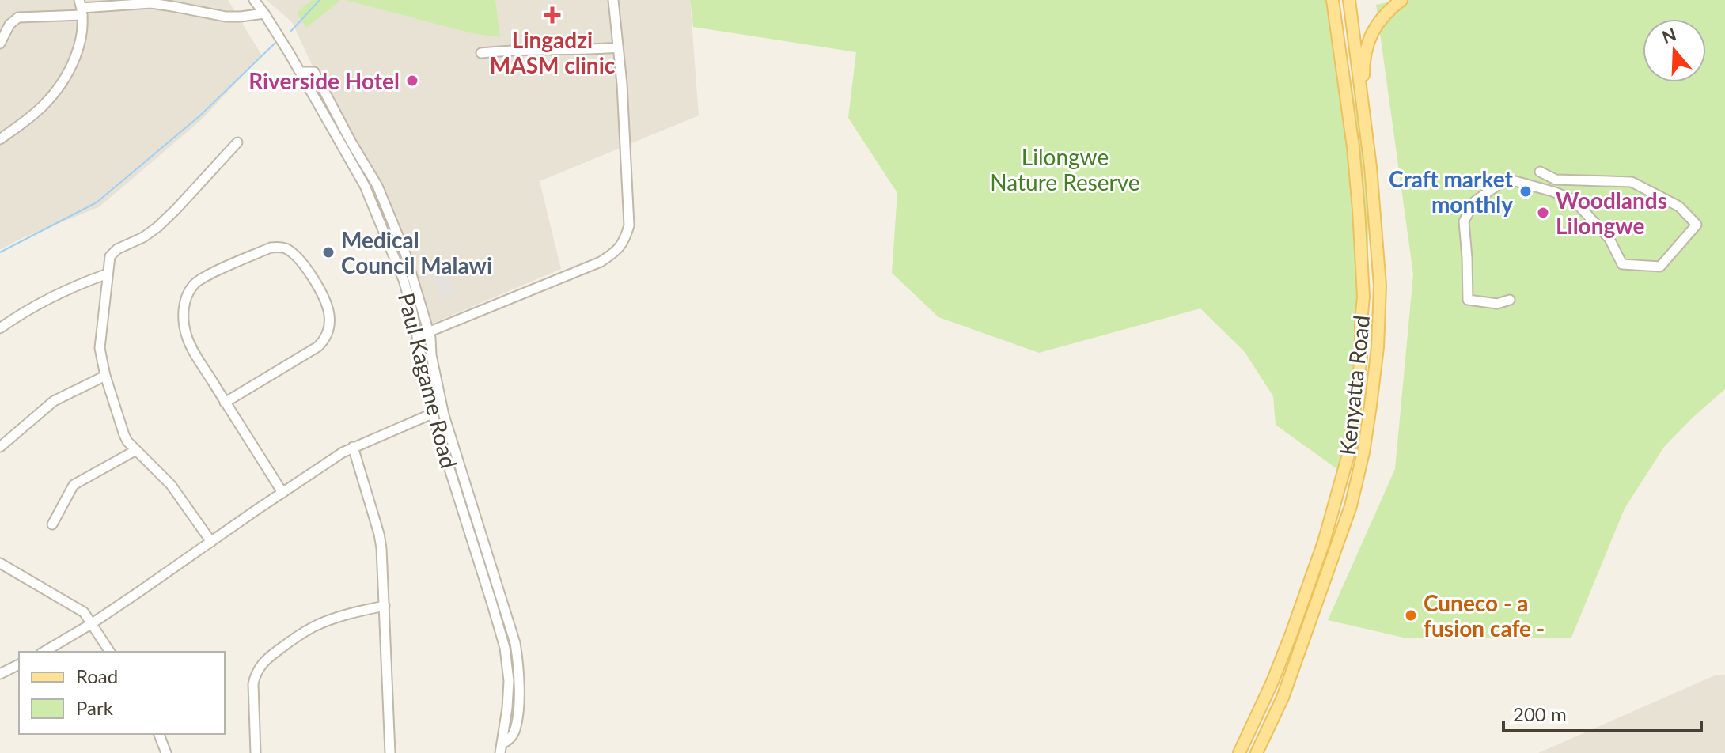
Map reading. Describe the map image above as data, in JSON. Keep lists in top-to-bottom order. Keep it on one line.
{"streets":{"main road":["Kenyatta Road"],"street":["Paul Kagame Road"]},"parks":["Lilongwe Nature Reserve"],"places":{"health":["Lingadzi MASM clinic"],"other":["Riverside Hotel","Craft market monthly","Woodlands Lilongwe","Medical Council Malawi","Cuneco - a fusion cafe -"]},"legend":["Road","Park"],"scale_bar":"200 m","north":"top"}
